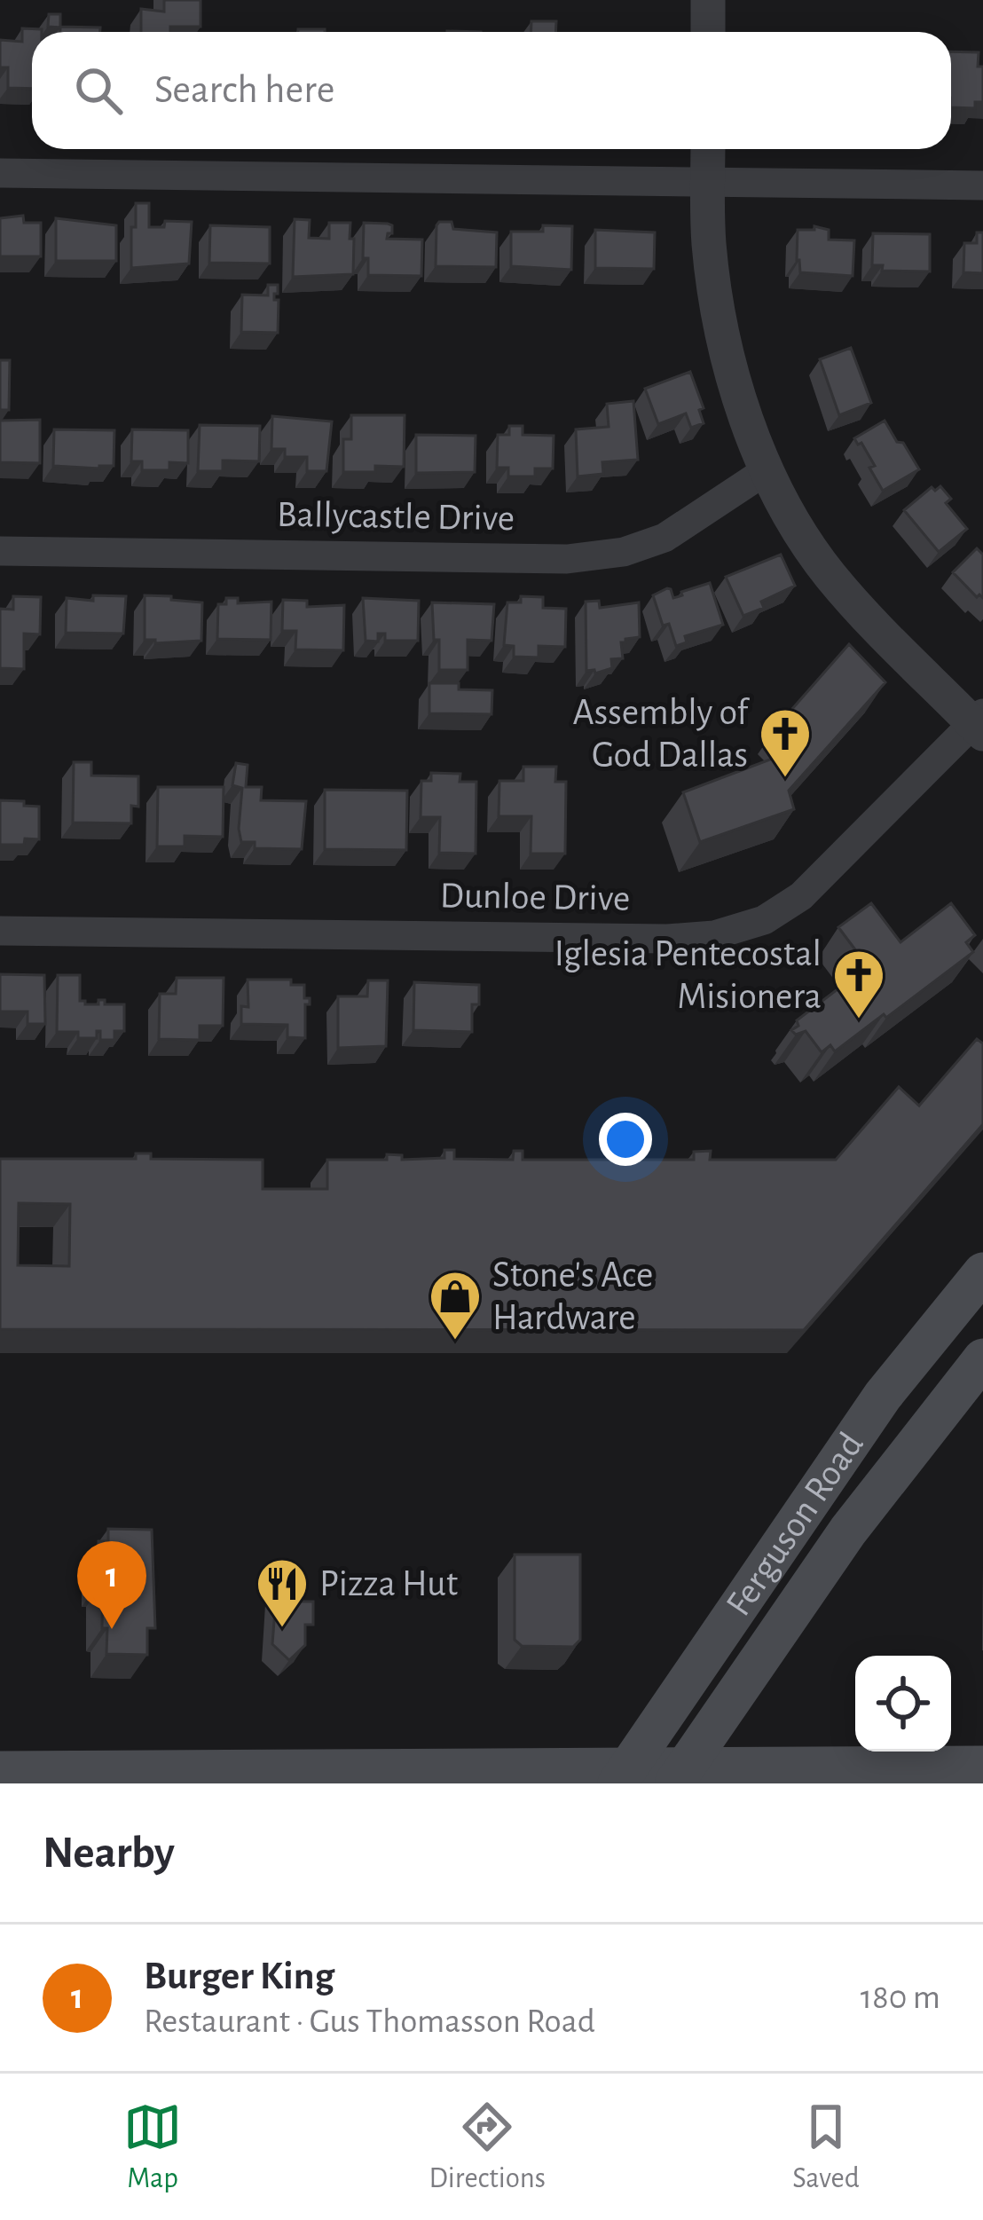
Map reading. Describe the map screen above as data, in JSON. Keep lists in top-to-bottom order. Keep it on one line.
{"streets":{"main road":["Ferguson Road"],"street":["Ballycastle Drive","Dunloe Drive"]},"places":{"church":["Assembly of God Dallas","Iglesia Pentecostal Misionera"],"shop":["Stone's Ace Hardware"],"restaurant":["Pizza Hut"]},"page":{"search":"Search here","pins":"1","heading":"Nearby","list":[{"mark":"1","name":"Burger King","note":"Restaurant · Gus Thomasson Road","value":"180 m"}],"nav":["Map","Directions","Saved"]}}
